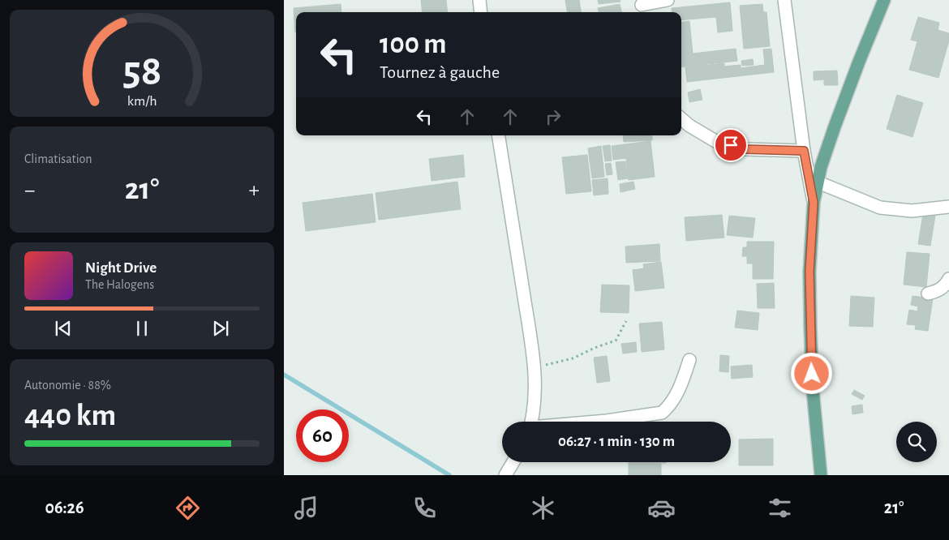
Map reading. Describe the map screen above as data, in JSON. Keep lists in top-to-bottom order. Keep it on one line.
{"page":{"turn":["100 m","Tournez à gauche"],"tile":["Climatisation",["Autonomie · 88%","440 km"]],"heat":["−","21°","+"],"song":["Night Drive","The Halogens"],"limit":"60","trip":"06:27 · 1 min · 130 m","tabs":["06:26","21°"],"gauge":["58","km/h"]}}
